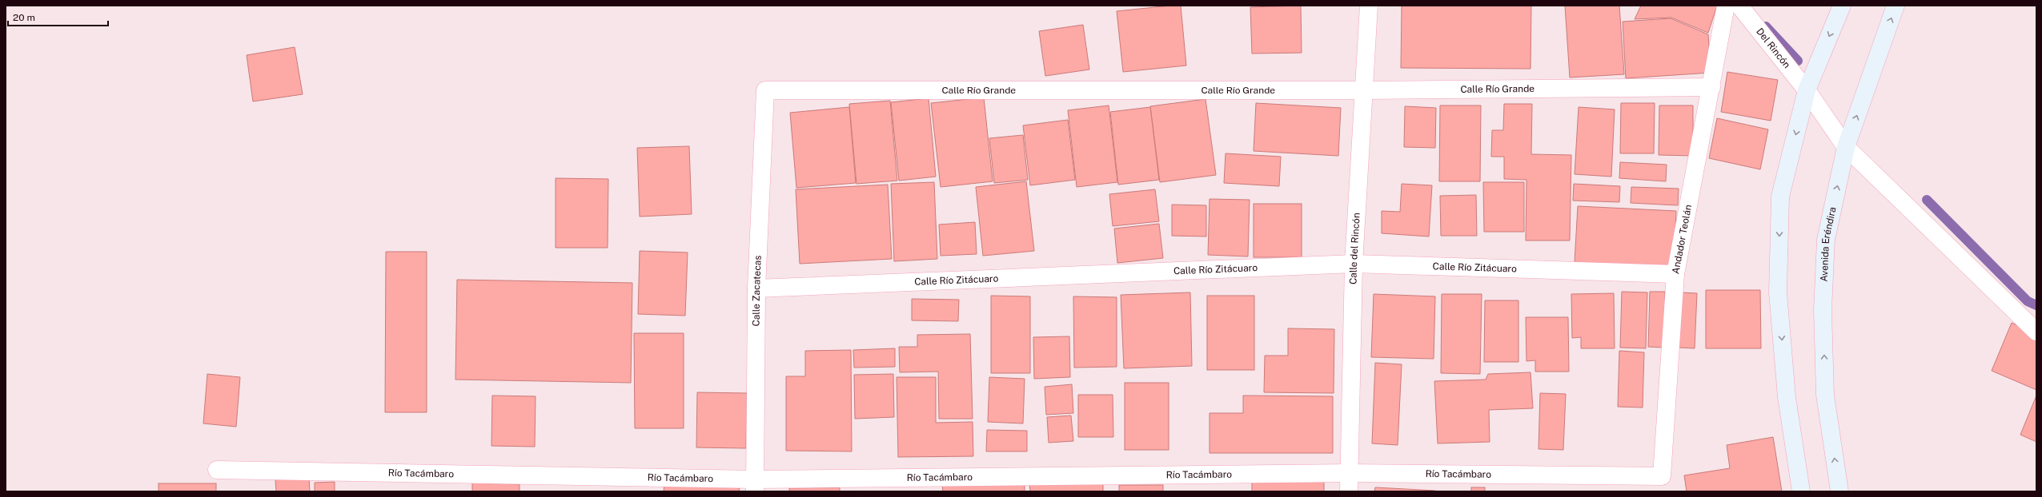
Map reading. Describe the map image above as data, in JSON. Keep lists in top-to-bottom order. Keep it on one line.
{"streets":{"street":["Del Rincón","Calle Río Grande","Andador Teolán","Avenida Eréndira","Calle del Rincón","Calle Río Zitácuaro","Calle Zacatecas","Río Tacámbaro"]},"crossings":[["Del Rincón","Avenida Eréndira"],["Calle Río Grande","Andador Teolán"],["Calle Río Grande","Calle del Rincón"],["Calle Río Grande","Calle Zacatecas"],["Andador Teolán","Calle Río Zitácuaro"],["Andador Teolán","Río Tacámbaro"],["Calle del Rincón","Calle Río Zitácuaro"],["Calle del Rincón","Río Tacámbaro"],["Calle Río Zitácuaro","Calle Zacatecas"],["Calle Zacatecas","Río Tacámbaro"]],"scale_bar":"20 m"}
